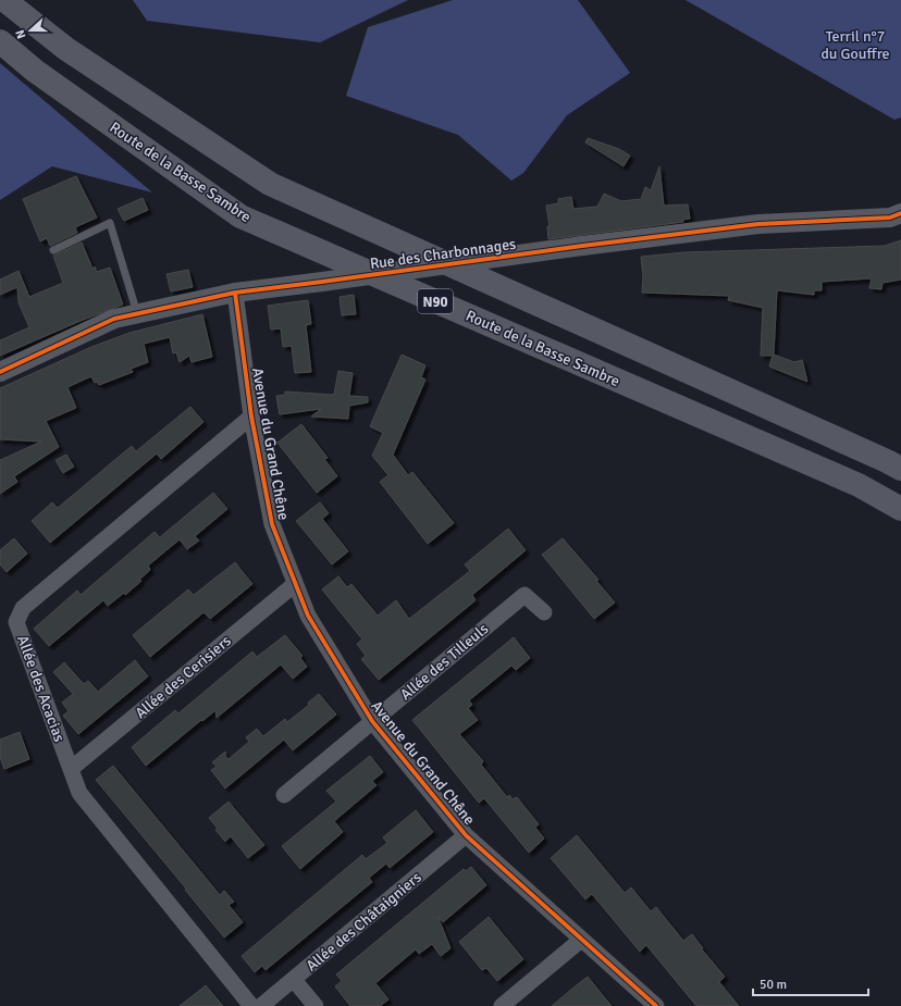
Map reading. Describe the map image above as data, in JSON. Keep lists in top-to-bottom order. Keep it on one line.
{"streets":{"highway":["Route de la Basse Sambre","N90"],"street":["Rue des Charbonnages","Avenue du Grand Chêne","Allée des Tilleuls","Allée des Cerisiers","Allée des Acacias","Allée des Châtaigniers"]},"crossings":[["Rue des Charbonnages","Avenue du Grand Chêne"],["Avenue du Grand Chêne","Allée des Tilleuls"],["Avenue du Grand Chêne","Allée des Cerisiers"],["Avenue du Grand Chêne","Allée des Acacias"],["Avenue du Grand Chêne","Allée des Châtaigniers"],["Allée des Cerisiers","Allée des Acacias"]],"parks":["Terril n°7 du Gouffre"],"scale_bar":"50 m","north":"left"}
